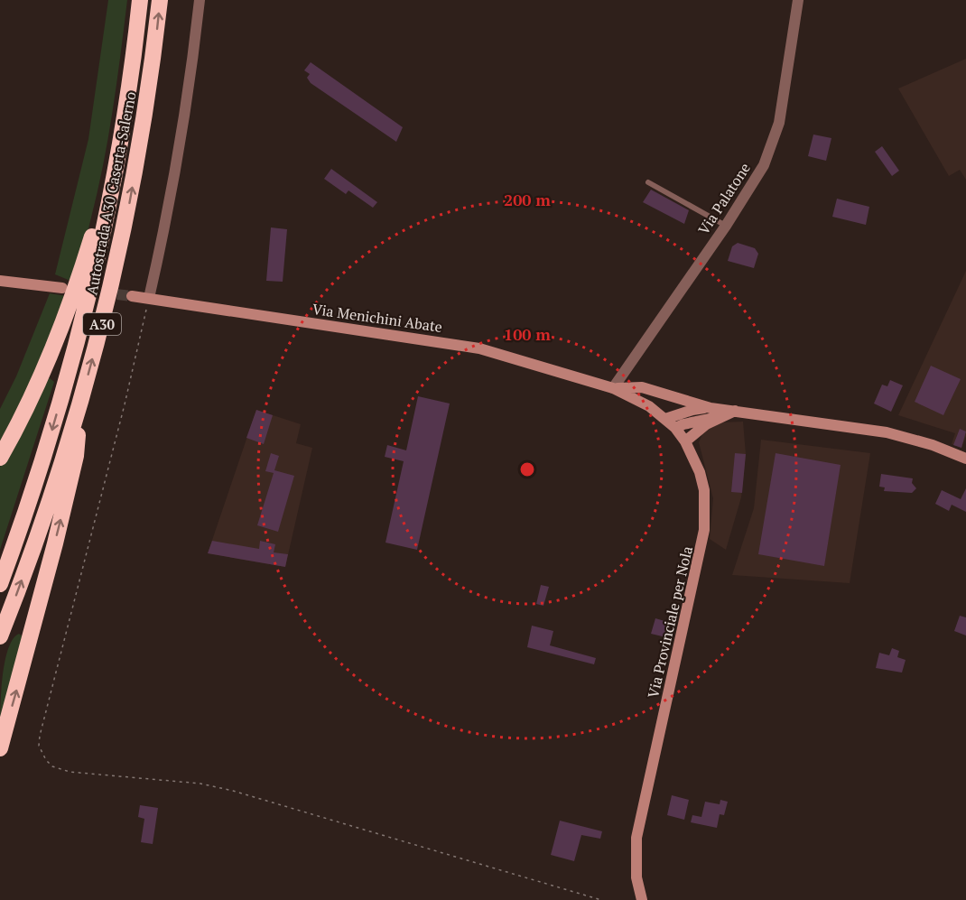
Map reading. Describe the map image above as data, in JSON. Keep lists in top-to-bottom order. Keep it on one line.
{"streets":{"highway":["Autostrada A30 Caserta-Salerno","A30"],"street":["Via Palatone","Via Menichini Abate","Via Provinciale per Nola"]},"crossings":[["Via Palatone","Via Menichini Abate"],["Via Palatone","Via Provinciale per Nola"],["Via Menichini Abate","Via Provinciale per Nola"]],"rings":["200 m","100 m"]}
